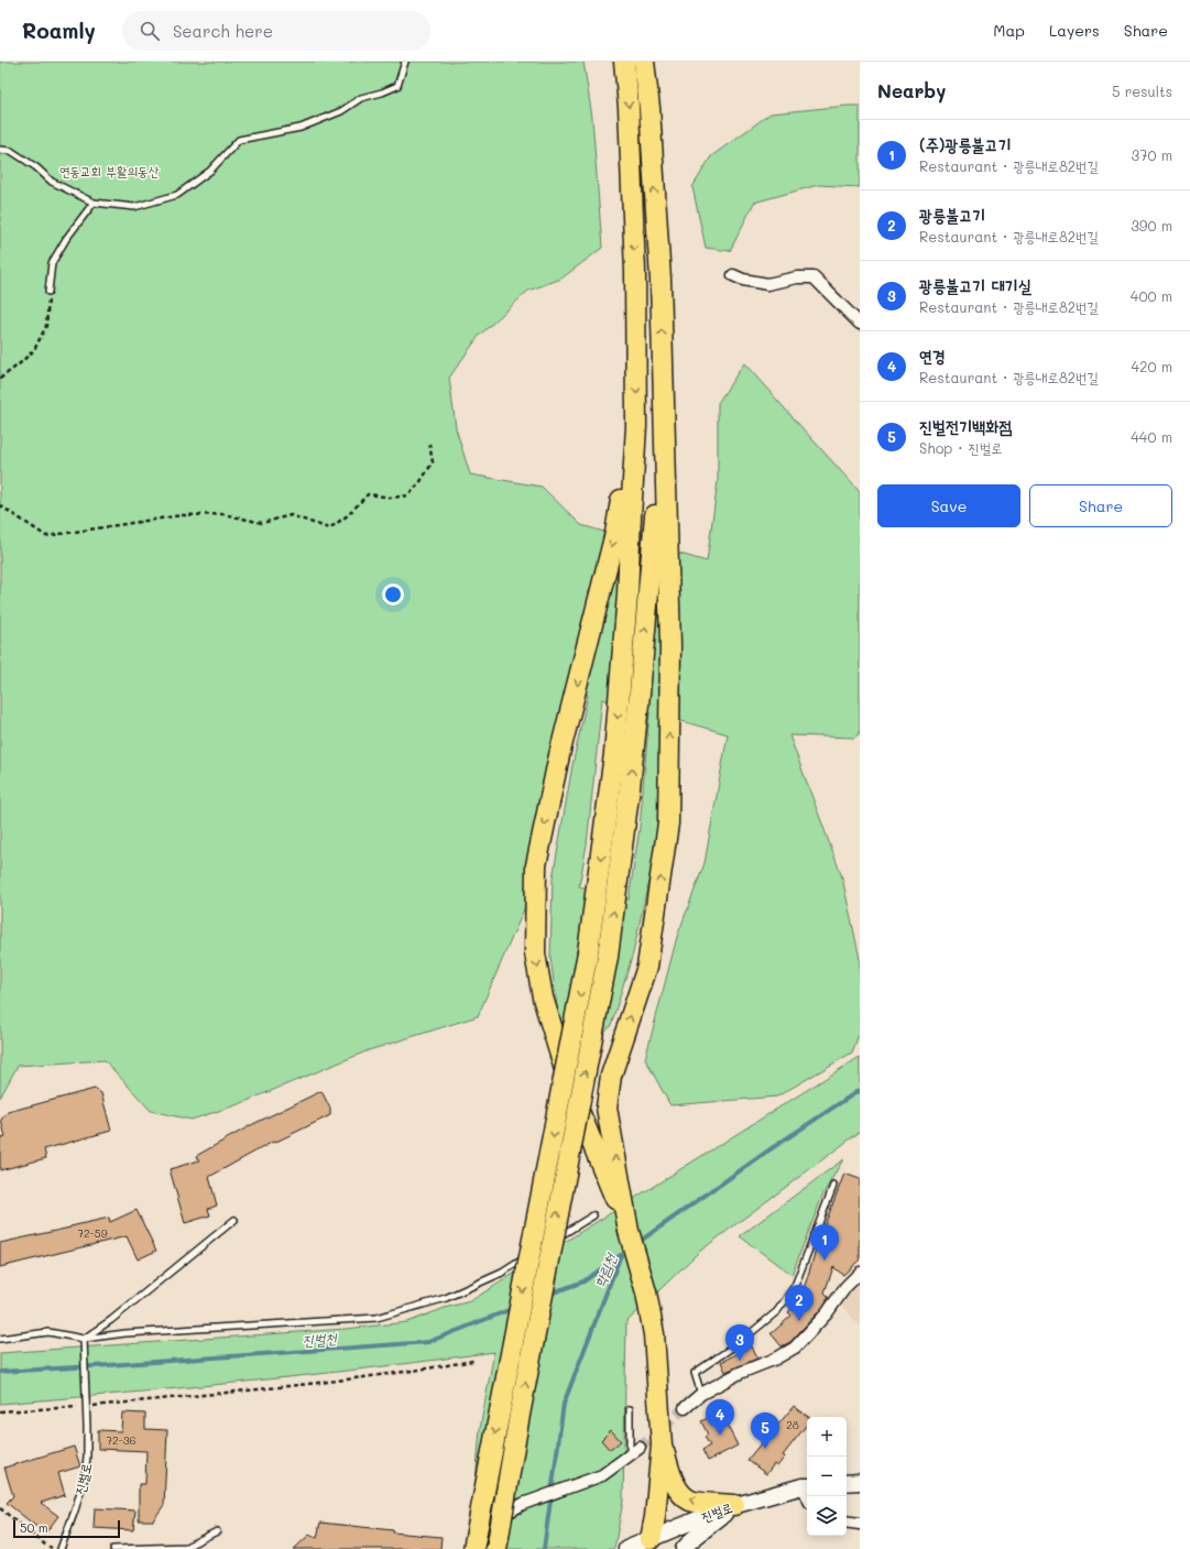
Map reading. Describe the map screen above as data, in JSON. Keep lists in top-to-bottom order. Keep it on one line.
{"streets":{"street":["진벌로"]},"water":["학림천","진벌천"],"parks":["연동교회 부활의동산"],"house_numbers":["72-59","28","72-36"],"scale_bar":"50 m","page":{"header":"Roamly","search":"Search here","nav":["Map","Layers","Share"],"heading":["Nearby","5 results"],"list":[{"mark":"1","name":"(주)광릉불고기","note":"Restaurant · 광릉내로82번길","value":"370 m"},{"mark":"2","name":"광릉불고기","note":"Restaurant · 광릉내로82번길","value":"390 m"},{"mark":"3","name":"광릉불고기 대기실","note":"Restaurant · 광릉내로82번길","value":"400 m"},{"mark":"4","name":"연경","note":"Restaurant · 광릉내로82번길","value":"420 m"},{"mark":"5","name":"진벌전기백화점","note":"Shop · 진벌로","value":"440 m"}],"buttons":["Save","Share"],"pins":["1","2","3","4","5"],"map_buttons":["+","−"],"scale":"50 m"}}
